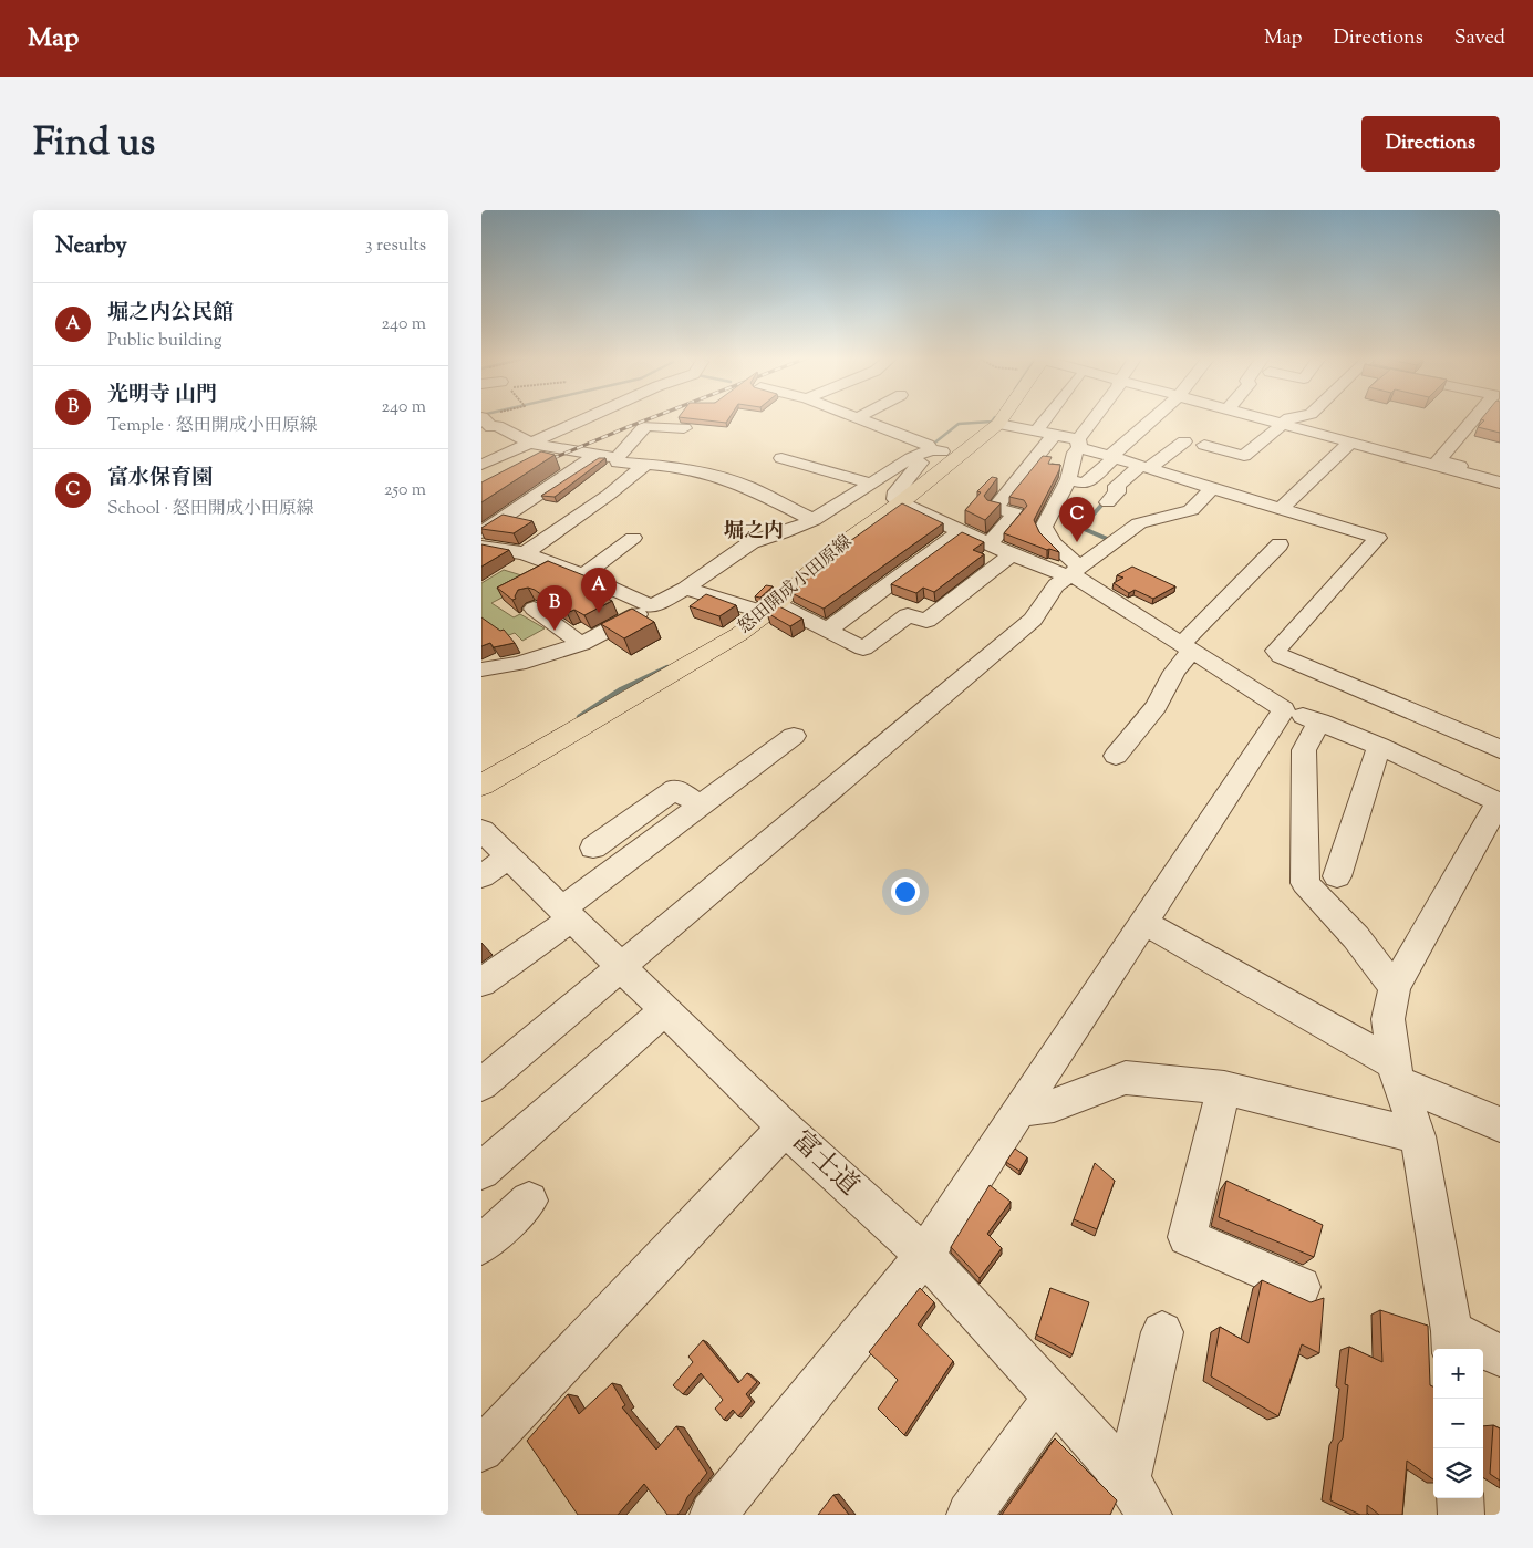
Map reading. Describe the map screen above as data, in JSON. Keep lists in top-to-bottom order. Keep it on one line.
{"streets":{"main road":["怒田開成小田原線"],"street":["富士道"]},"districts":["堀之内"],"page":{"header":"Map","nav":["Map","Directions","Saved"],"title":"Find us","buttons":"Directions","heading":["Nearby","3 results"],"list":[{"mark":"A","name":"堀之内公民館","note":"Public building","value":"240 m"},{"mark":"B","name":"光明寺 山門","note":"Temple · 怒田開成小田原線","value":"240 m"},{"mark":"C","name":"富水保育園","note":"School · 怒田開成小田原線","value":"250 m"}],"pins":["C","A","B"],"map_buttons":["+","−"]}}
